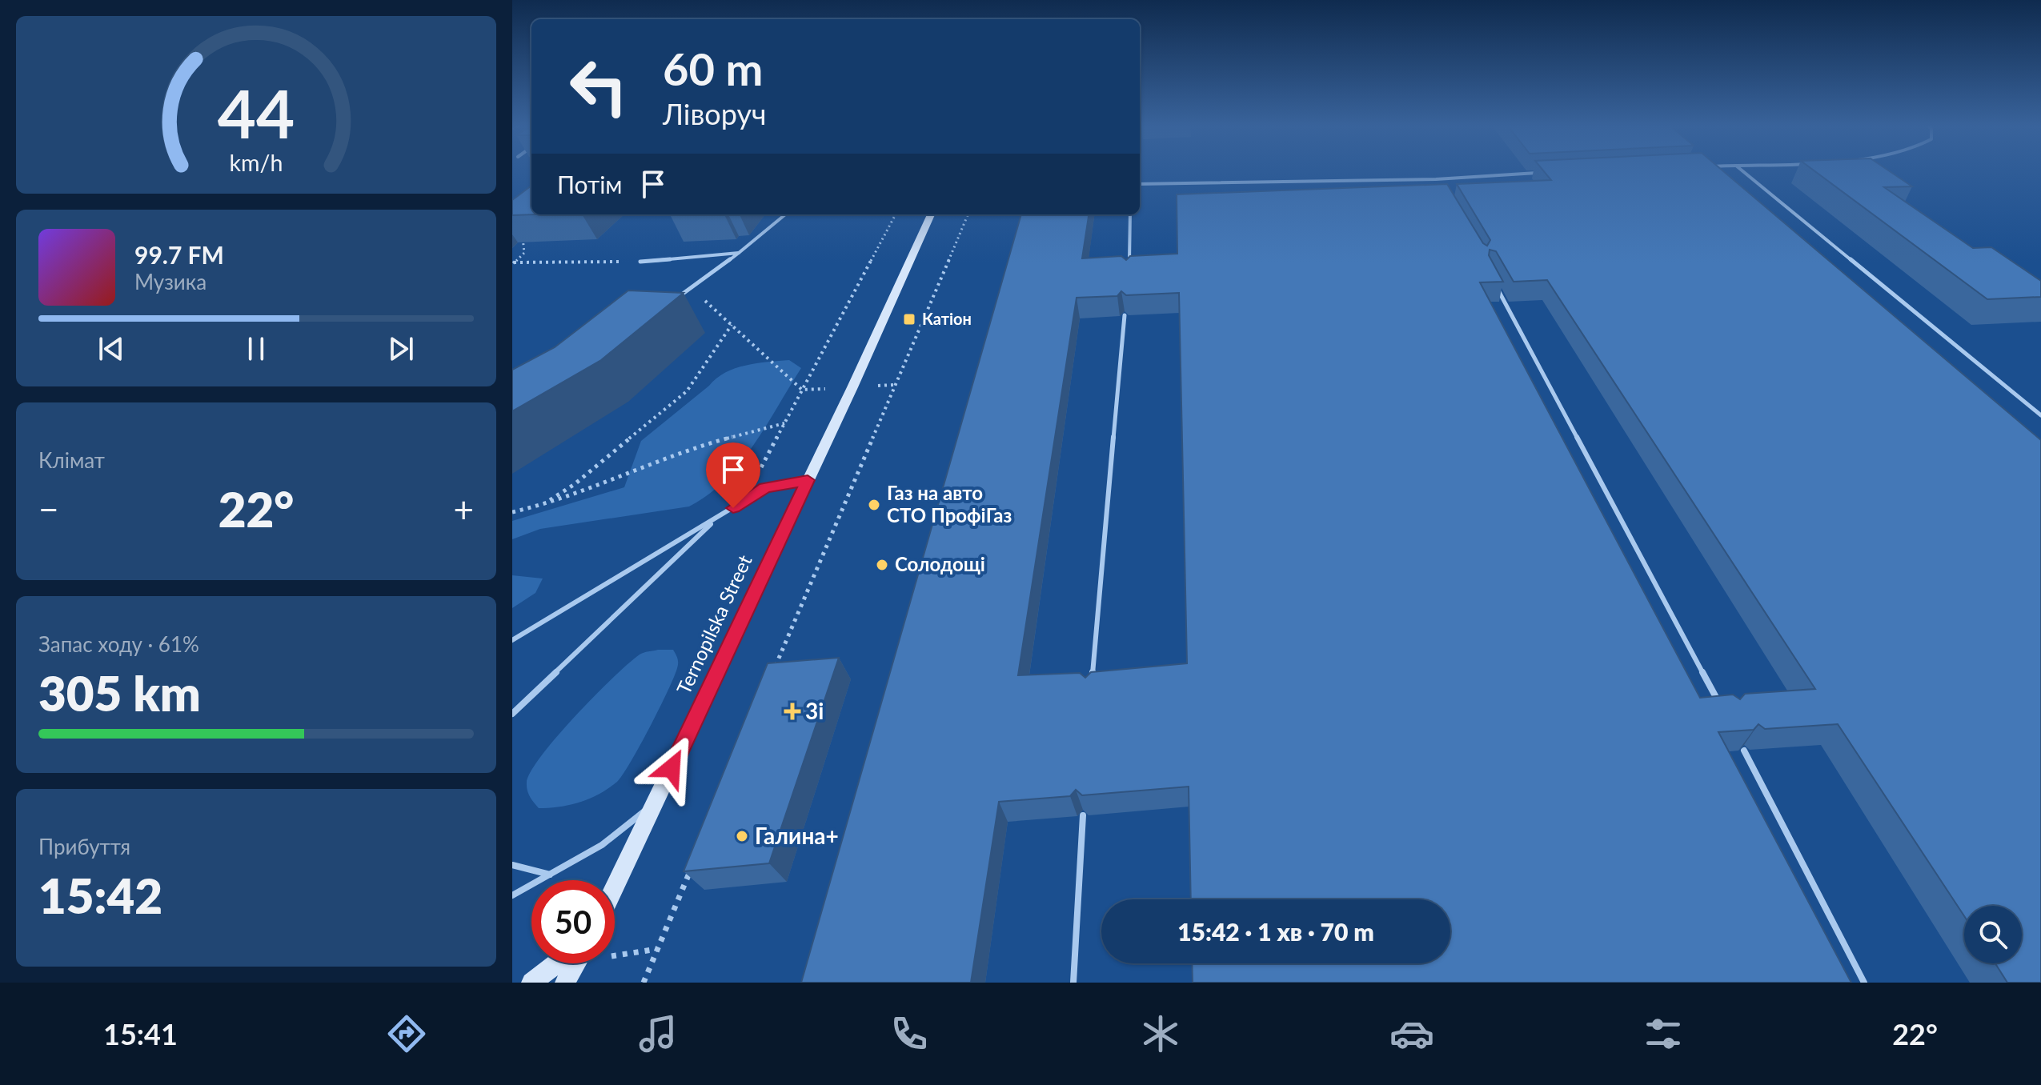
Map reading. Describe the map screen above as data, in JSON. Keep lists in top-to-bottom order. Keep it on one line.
{"streets":{"main road":["Ternopilska Street"]},"places":{"transit":["Катіон"],"other":["Газ на авто СТО ПрофіГаз","Солодощі","Галина+"],"health":["3i"]},"page":{"turn":["60 m","Ліворуч"],"then":"Потім","song":["99.7 FM","Музика"],"tile":["Клімат",["Запас ходу · 61%","305 km"],["Прибуття","15:42"]],"heat":["−","22°","+"],"limit":"50","trip":"15:42 · 1 хв · 70 m","tabs":["15:41","22°"],"gauge":["44","km/h"]}}
